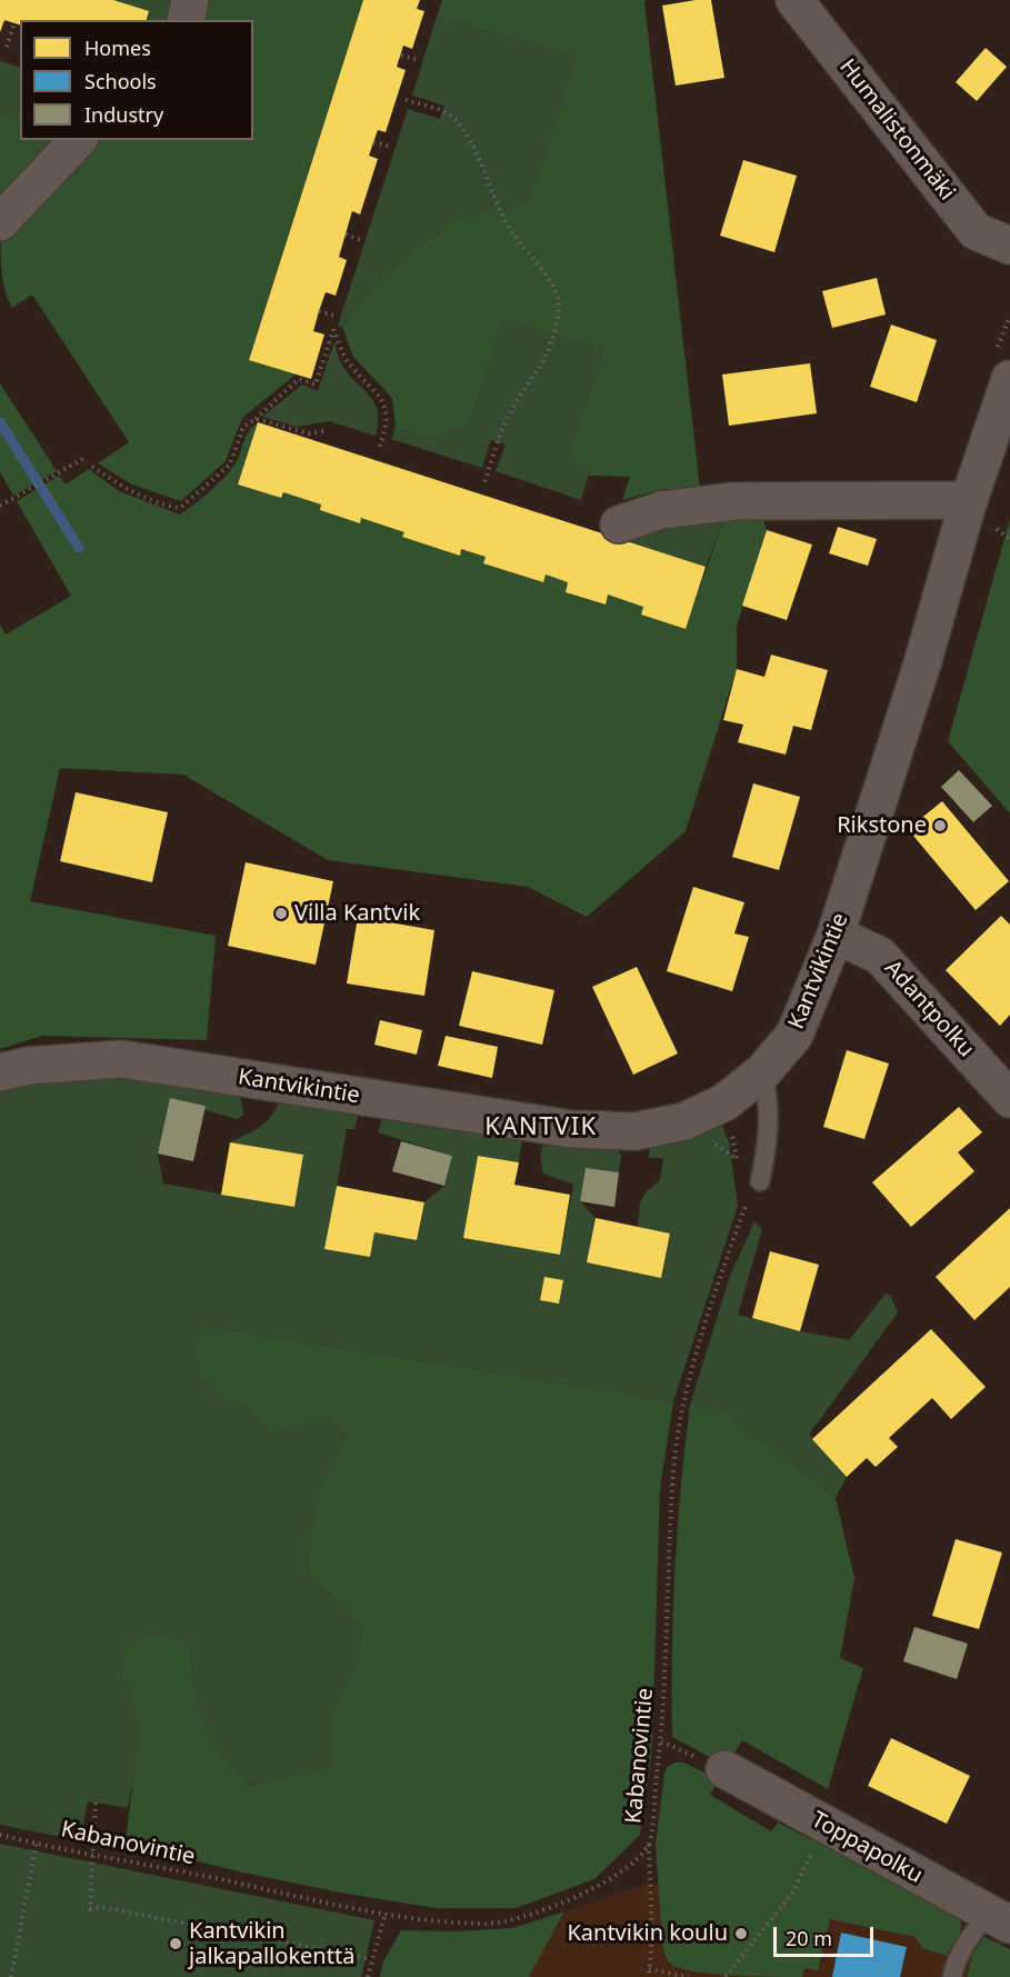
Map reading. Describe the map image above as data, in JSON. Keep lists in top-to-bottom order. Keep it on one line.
{"streets":{"street":["Humalistonmäki","Kantvikintie","Adantpolku","Toppapolku"],"path":["Kabanovintie"]},"crossings":[["Kantvikintie","Adantpolku"]],"districts":["KANTVIK"],"places":["Rikstone","Villa Kantvik","Kantvikin koulu","Kantvikin jalkapallokenttä"],"legend":["Homes","Schools","Industry"],"scale_bar":"20 m"}
